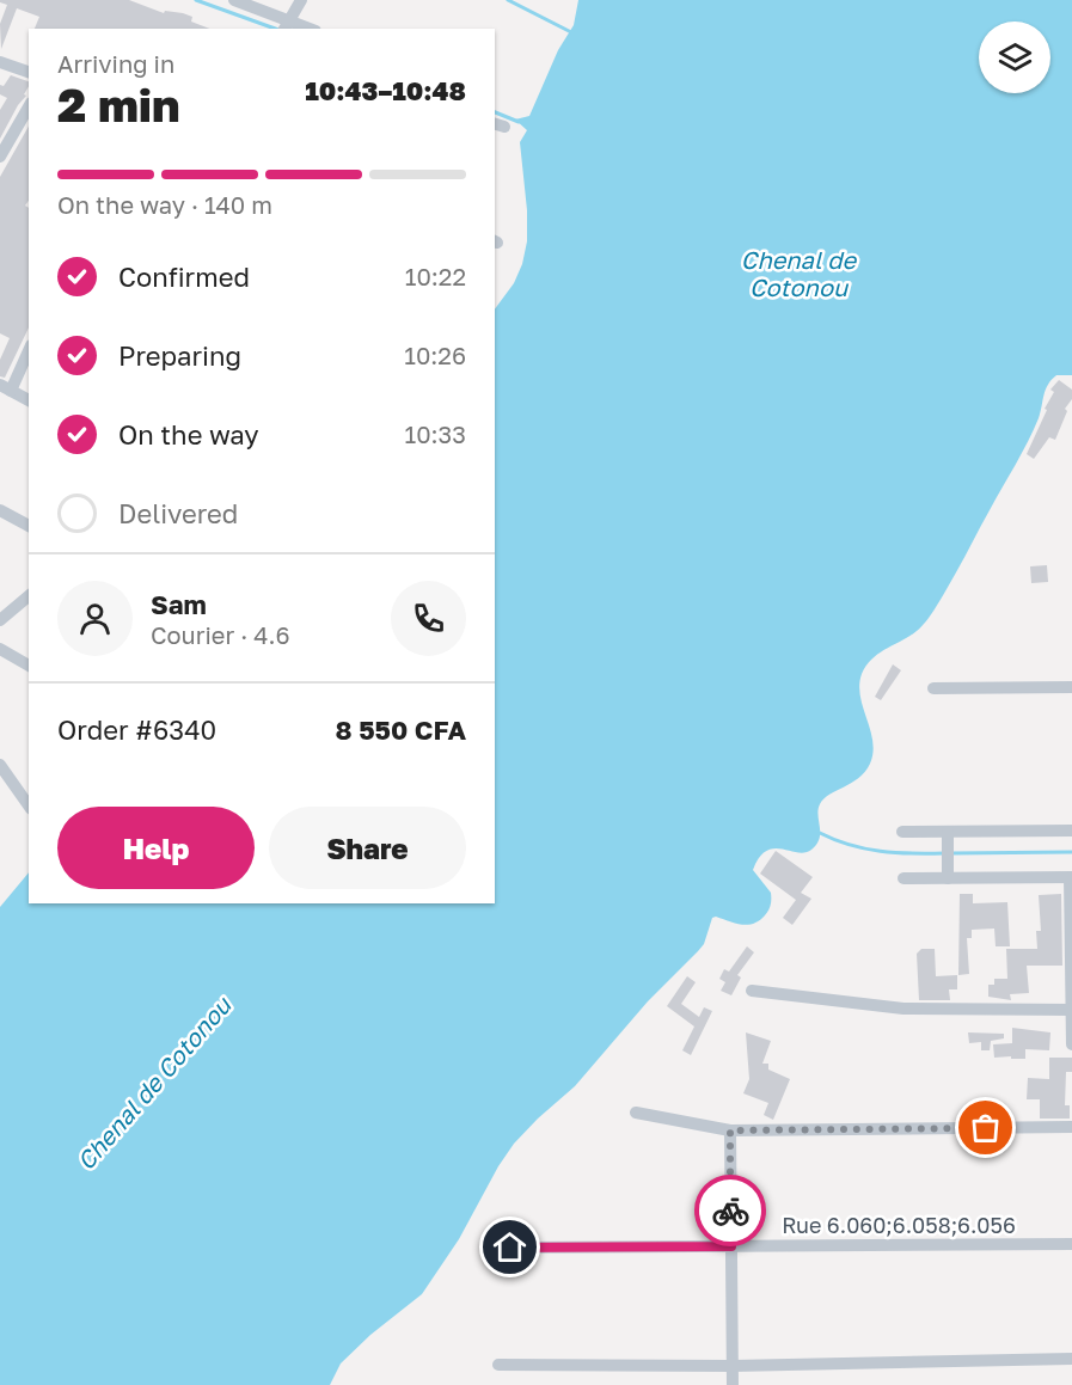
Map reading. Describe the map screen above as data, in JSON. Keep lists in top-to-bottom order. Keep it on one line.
{"streets":{"street":["Rue 6.060;6.058;6.056"]},"water":["Chenal de Cotonou"],"page":{"heading":["2 min","Arriving in","10:43–10:48"],"panel":["Sam","Courier · 4.6","Order #6340","8 550 CFA"],"bar":"On the way · 140 m","list":[["Confirmed","10:22"],["Preparing","10:26"],["On the way","10:33"],"Delivered"],"buttons":["Help","Share"]}}
